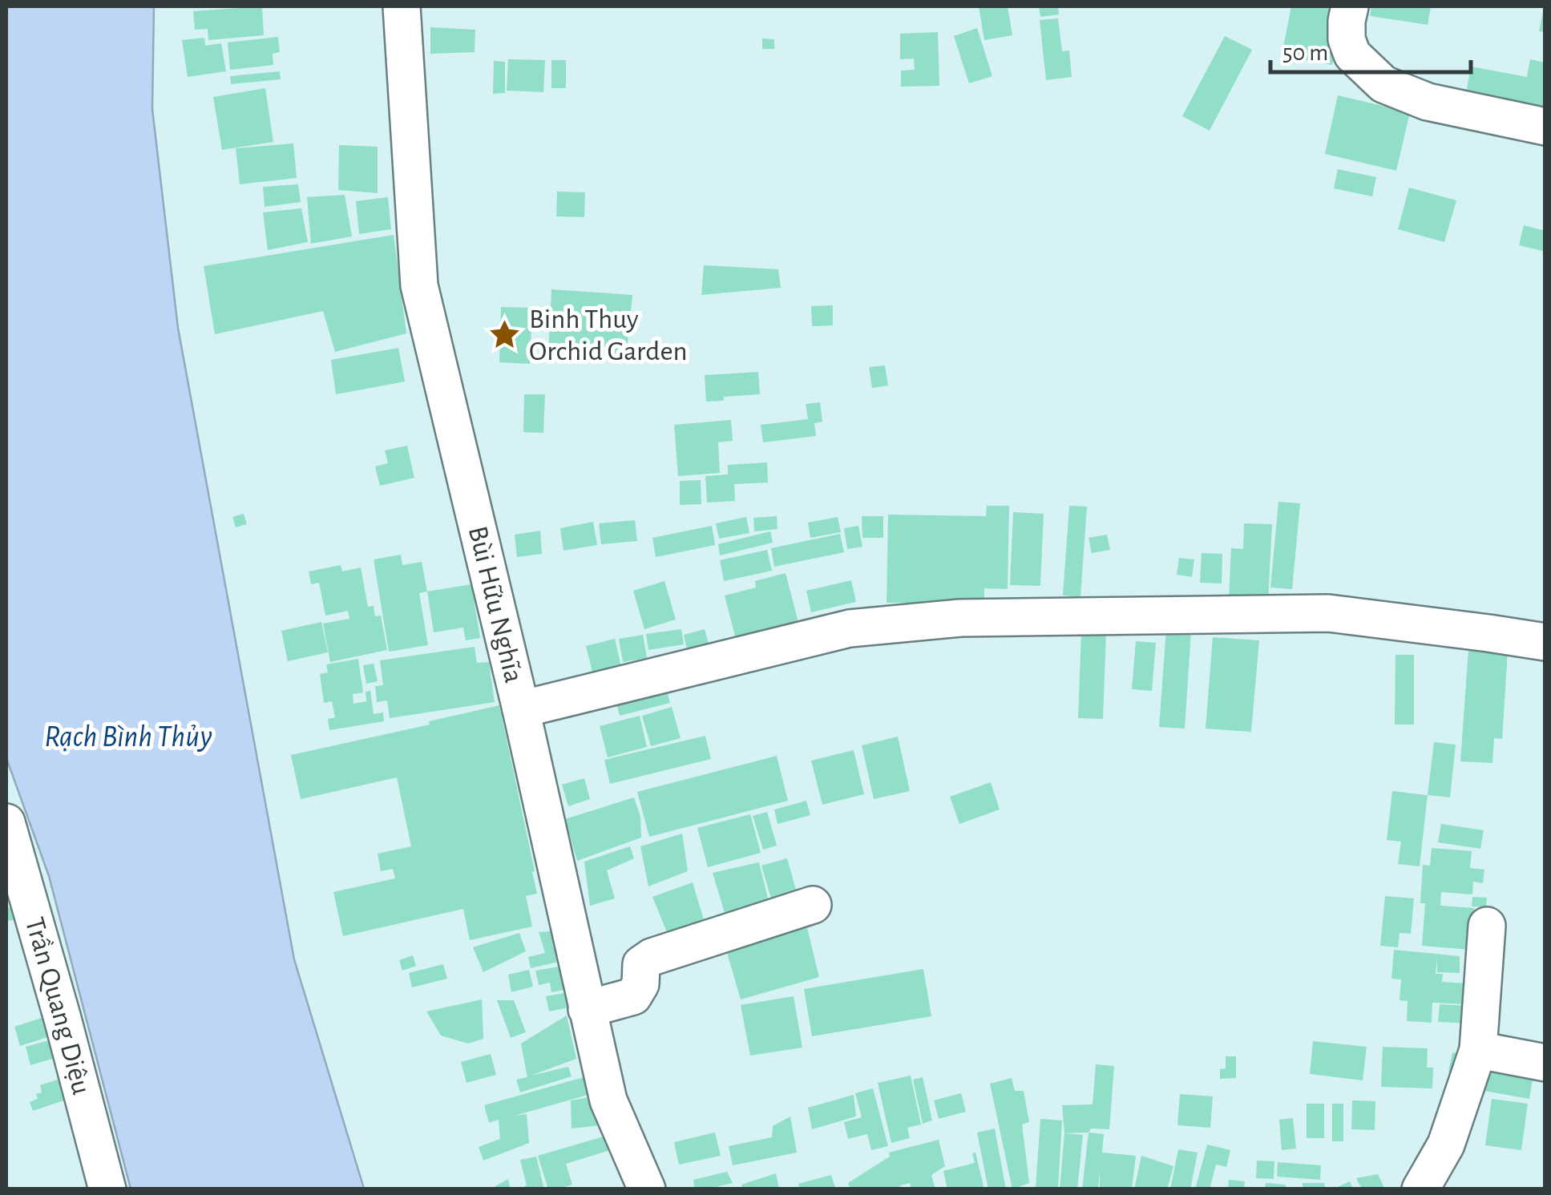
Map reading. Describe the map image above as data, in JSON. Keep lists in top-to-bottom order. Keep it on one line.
{"streets":{"street":["Bùi Hữu Nghĩa","Trần Quang Diệu"]},"water":["Rạch Bình Thủy"],"places":{"place":["Binh Thuy Orchid Garden"]},"scale_bar":"50 m"}
